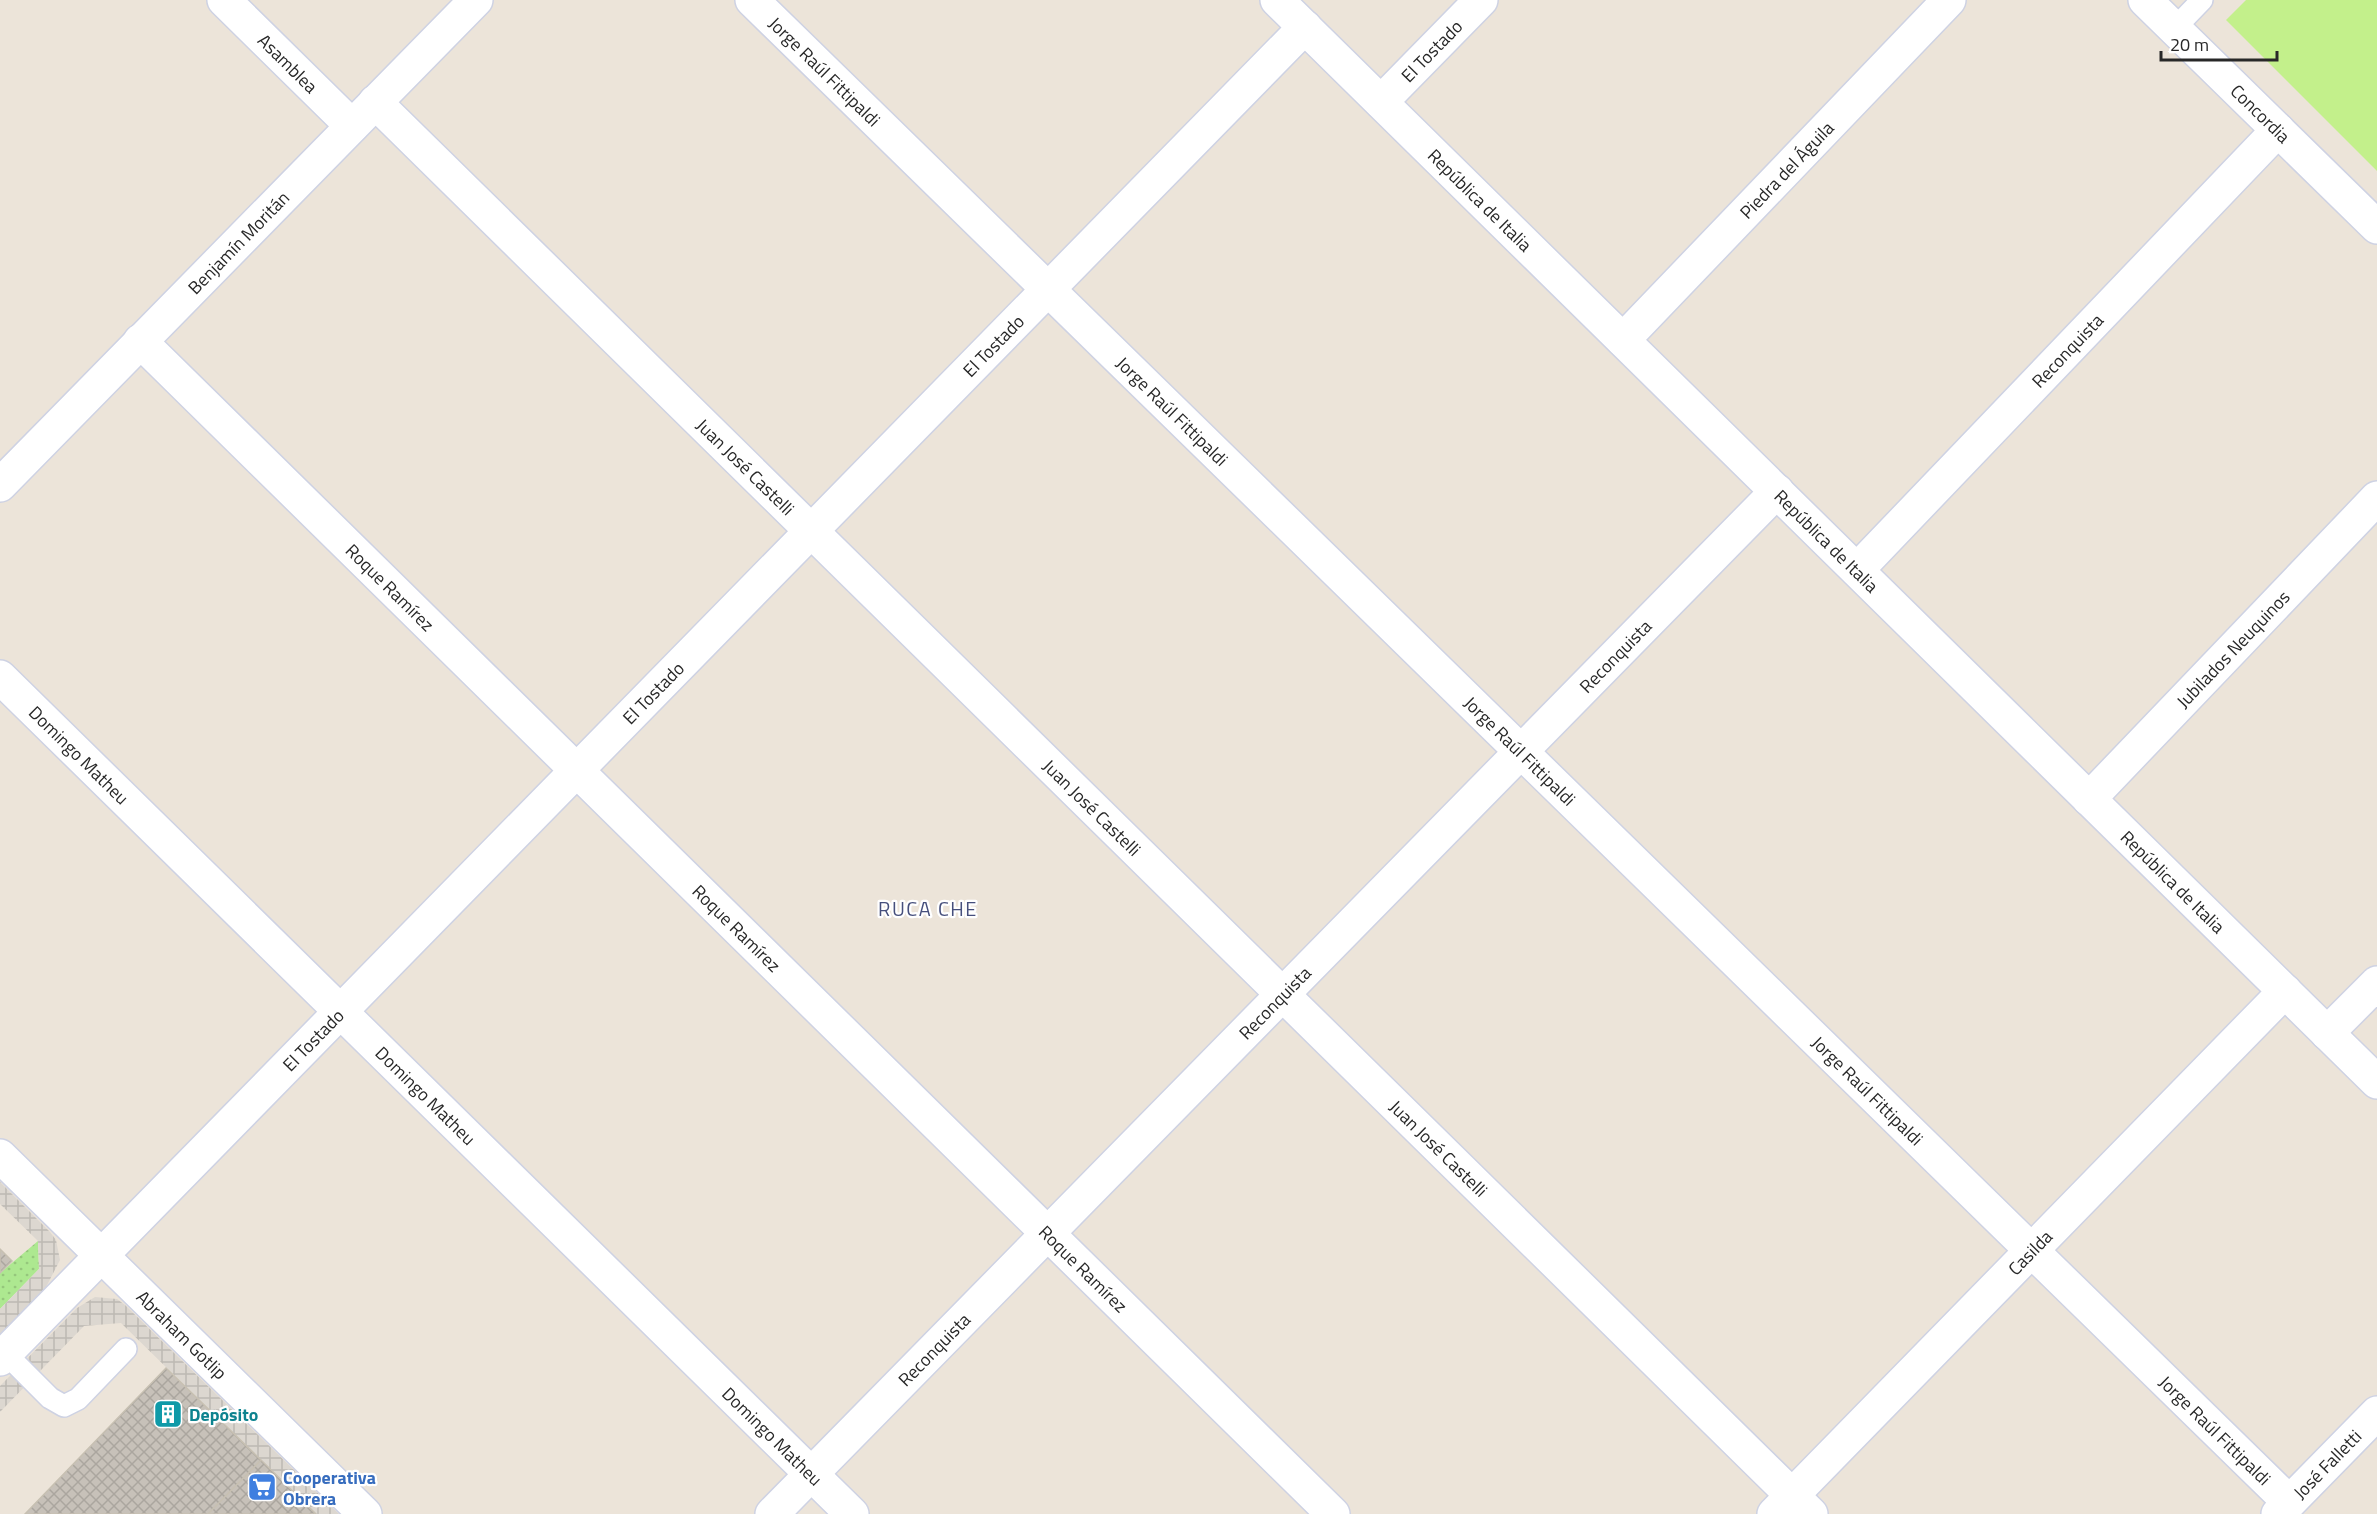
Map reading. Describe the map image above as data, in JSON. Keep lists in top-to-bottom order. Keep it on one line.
{"streets":{"street":["El Tostado","Asamblea","Jorge Raúl Fittipaldi","Concordia","Piedra del Águila","República de Italia","Benjamín Moritán","Reconquista","Juan José Castelli","Roque Ramírez","Jubilados Neuquinos","Domingo Matheu","Casilda","Abraham Gotlip","José Falletti"]},"crossings":[["El Tostado","Jorge Raúl Fittipaldi"],["El Tostado","República de Italia"],["El Tostado","Juan José Castelli"],["El Tostado","Roque Ramírez"],["El Tostado","Domingo Matheu"],["El Tostado","Abraham Gotlip"],["Asamblea","Benjamín Moritán"],["Jorge Raúl Fittipaldi","Reconquista"],["Jorge Raúl Fittipaldi","Casilda"],["Jorge Raúl Fittipaldi","José Falletti"],["Concordia","Reconquista"],["Piedra del Águila","República de Italia"],["República de Italia","Reconquista"],["República de Italia","Jubilados Neuquinos"],["República de Italia","Casilda"],["Benjamín Moritán","Juan José Castelli"],["Benjamín Moritán","Roque Ramírez"],["Reconquista","Juan José Castelli"],["Reconquista","Roque Ramírez"],["Reconquista","Domingo Matheu"],["Juan José Castelli","Casilda"]],"districts":["RUCA CHE"],"places":{"building":["Depósito"],"supermarket":["Cooperativa Obrera"]},"scale_bar":"20 m"}
